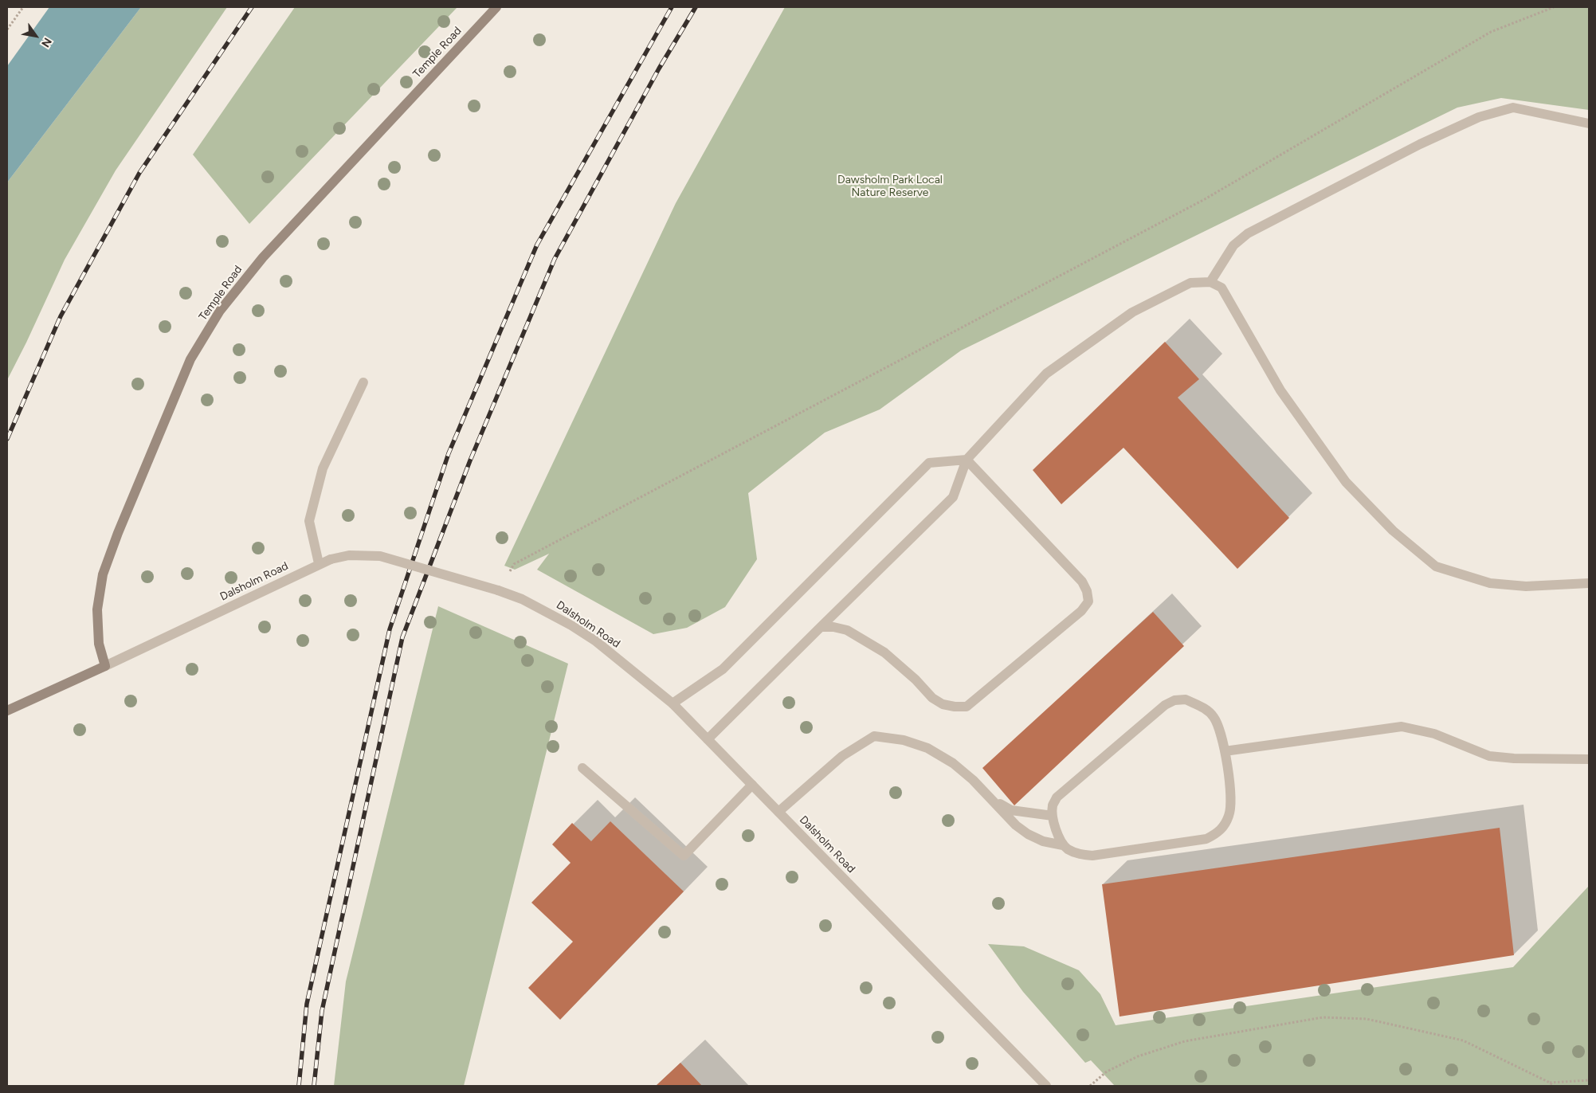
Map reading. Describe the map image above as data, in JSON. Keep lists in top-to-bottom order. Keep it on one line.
{"streets":{"street":["Temple Road","Dalsholm Road"]},"crossings":[["Temple Road","Dalsholm Road"]],"parks":["Dawsholm Park Local Nature Reserve"],"north":"bottom right"}
